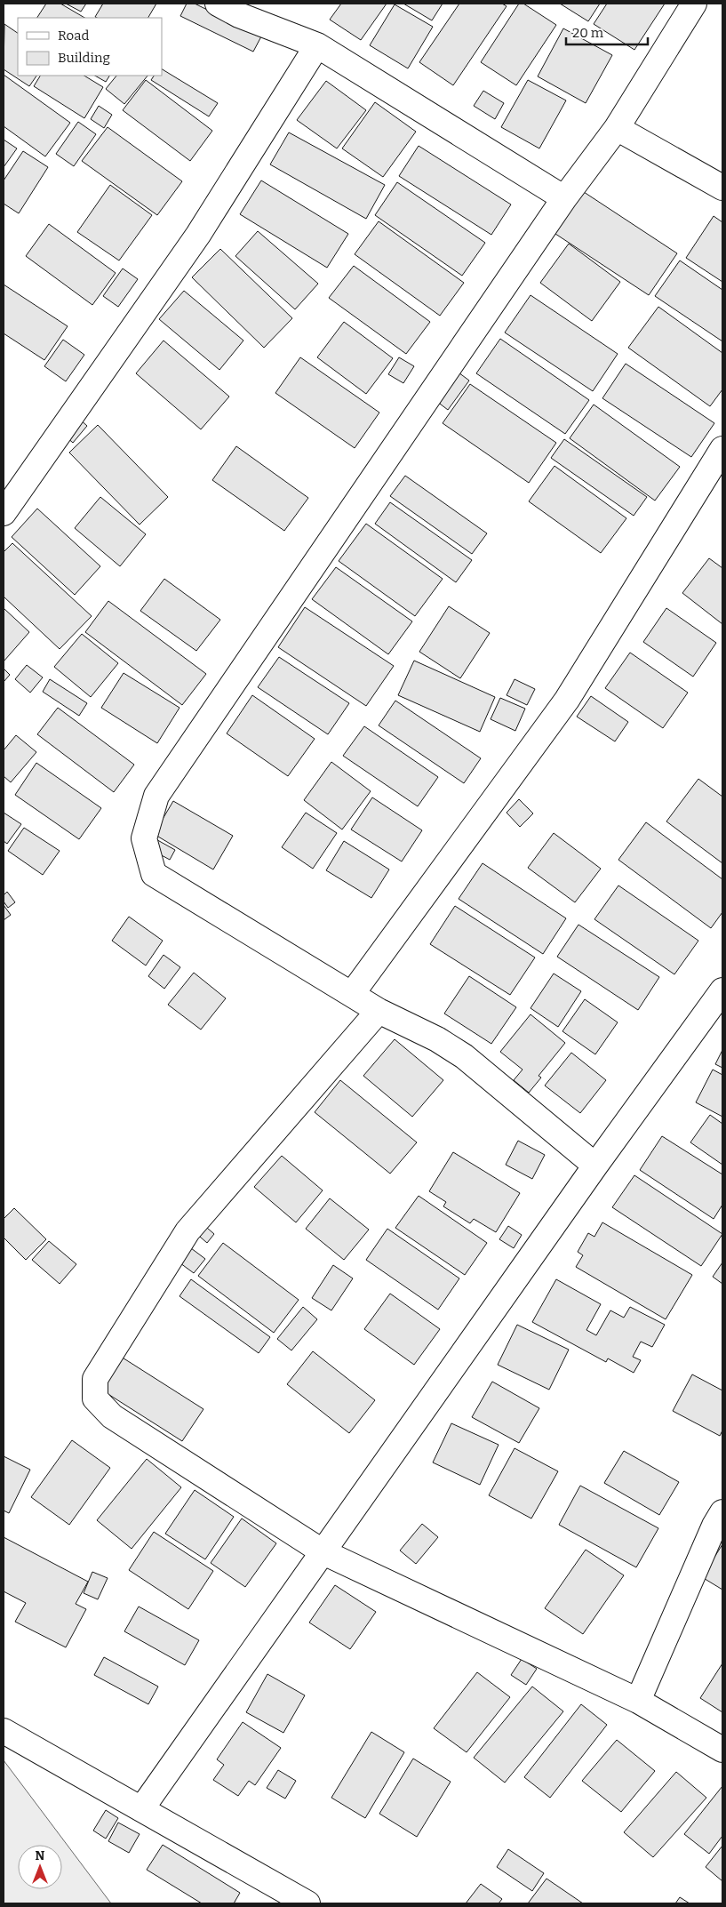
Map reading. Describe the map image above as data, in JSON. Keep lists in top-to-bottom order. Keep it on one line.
{"legend":["Road","Building"],"scale_bar":"20 m","north":"top"}
